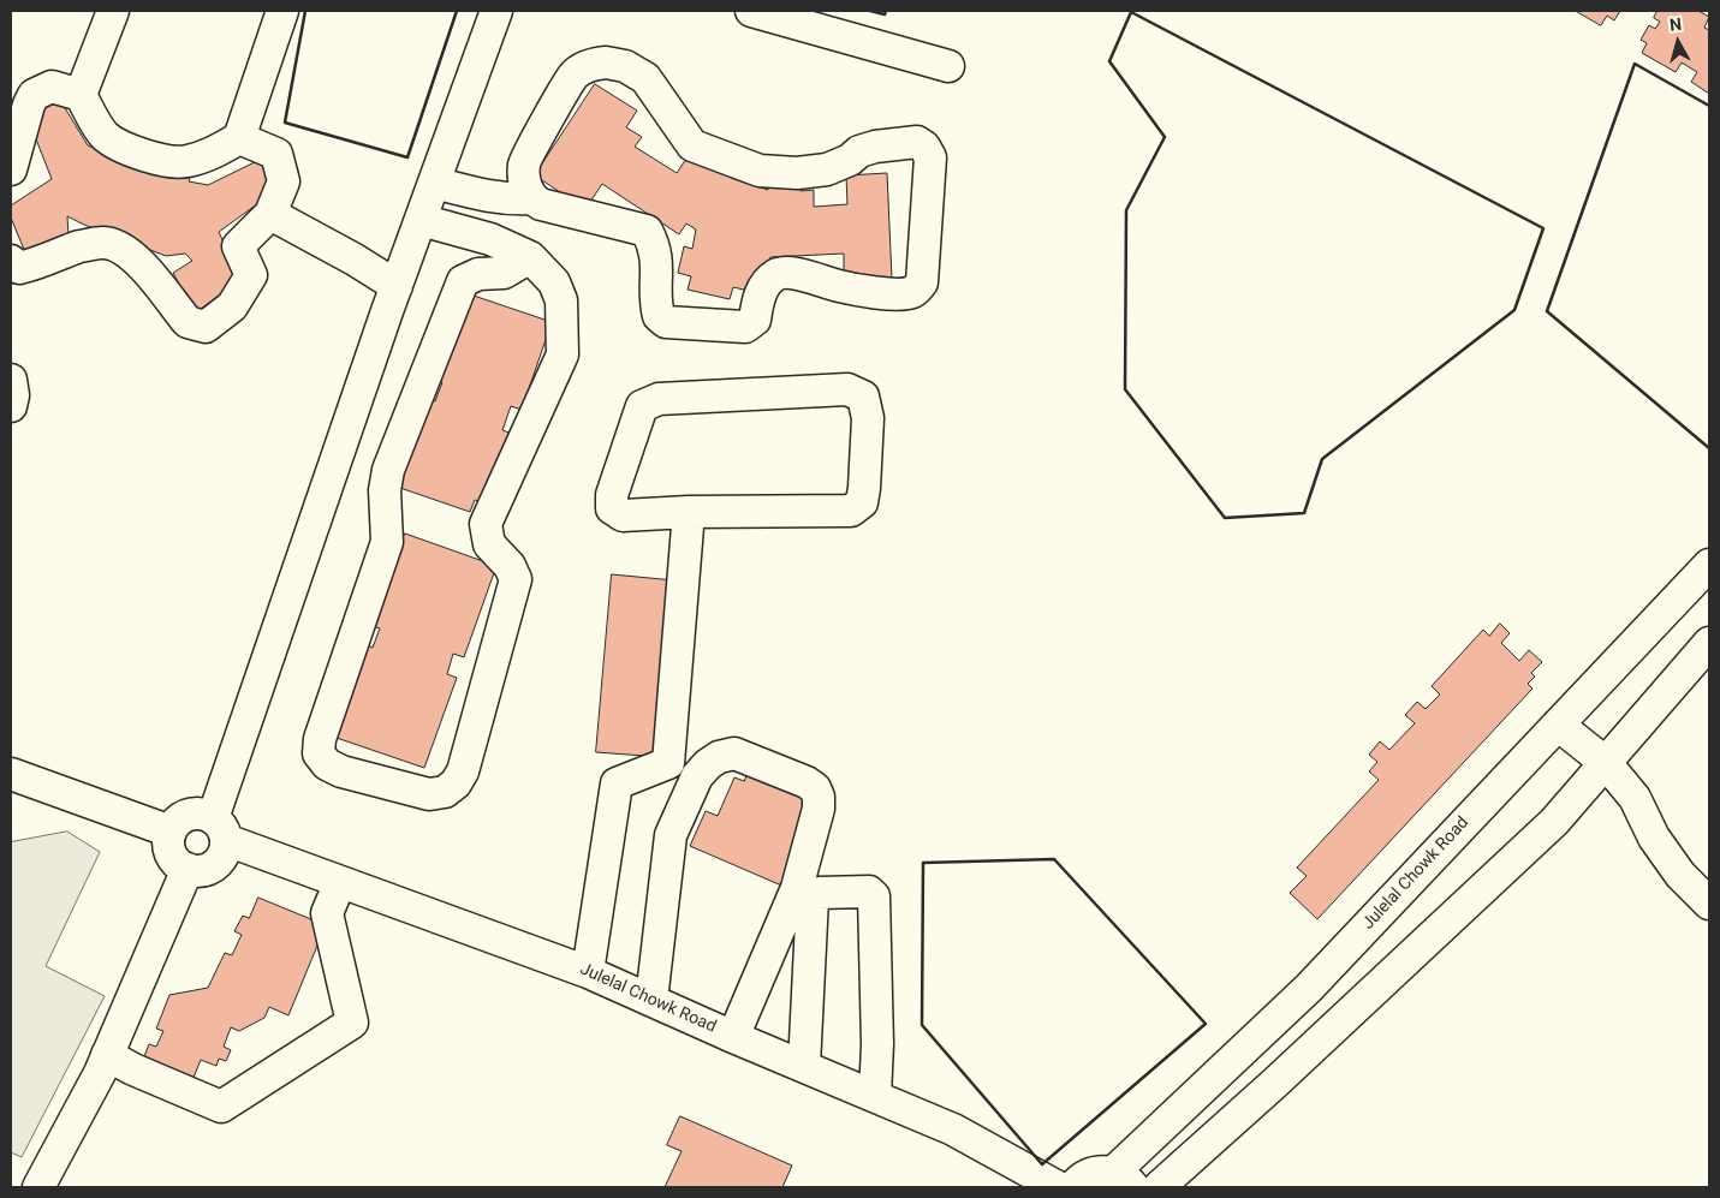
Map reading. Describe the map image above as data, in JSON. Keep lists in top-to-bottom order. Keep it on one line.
{"streets":{"street":["Julelal Chowk Road"]},"north":"top"}
